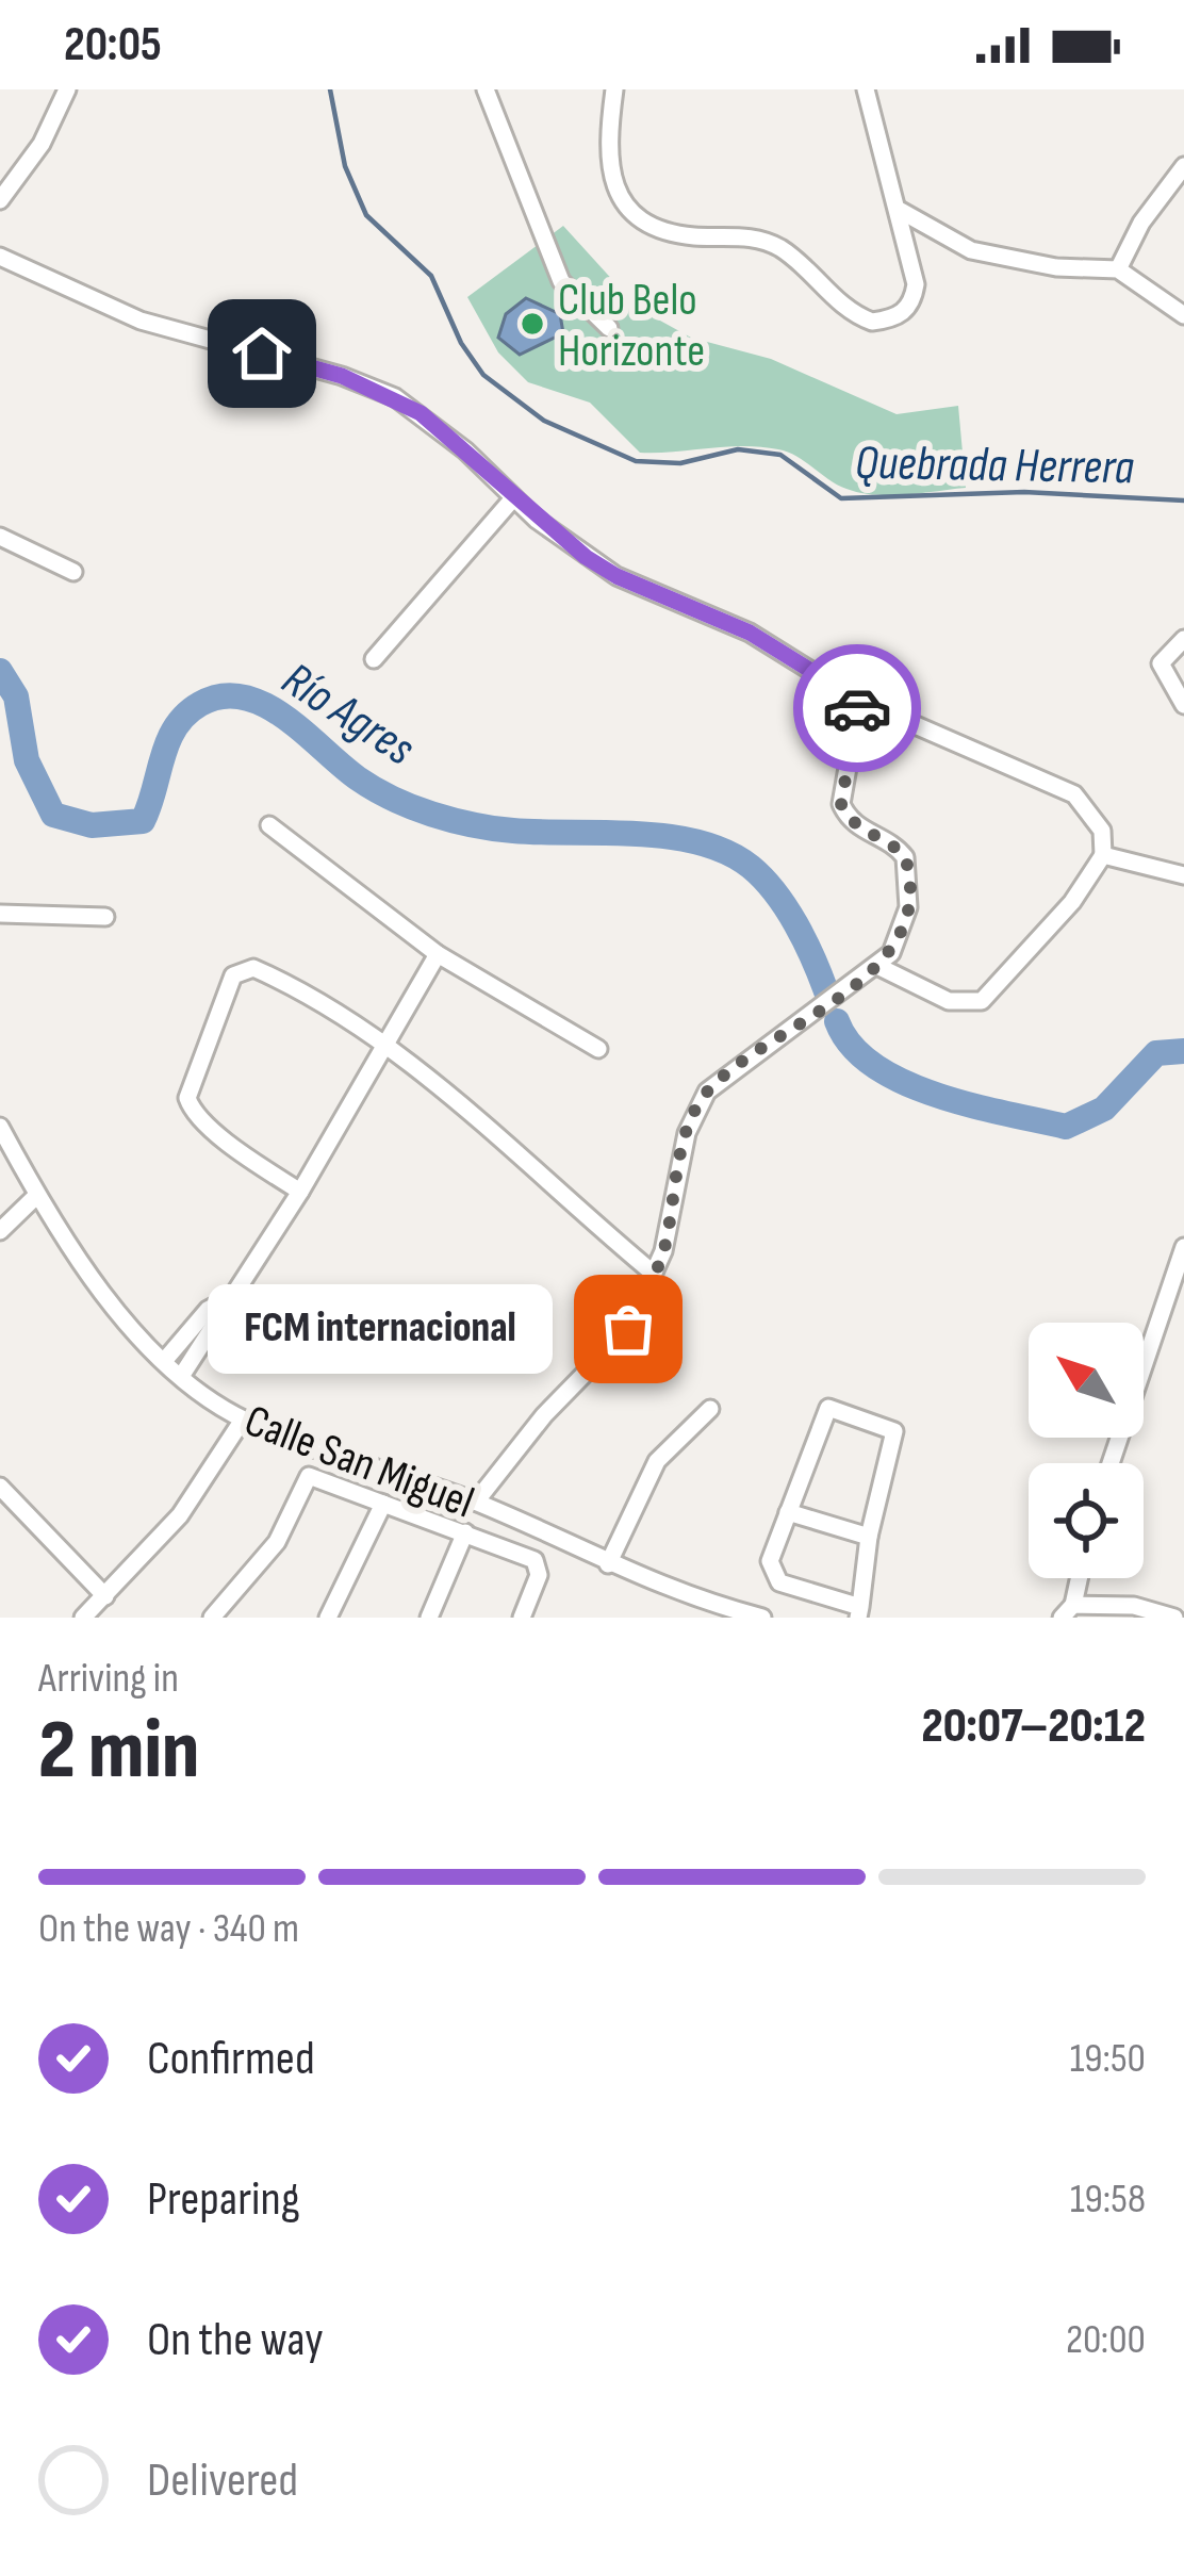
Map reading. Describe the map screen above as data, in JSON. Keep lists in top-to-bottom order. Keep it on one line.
{"streets":{"street":["Calle San Miguel"]},"water":["Quebrada Herrera","Río Agres"],"places":["Club Belo Horizonte","FCM internacional"],"north":"top left","page":{"status":"20:05","bubble":"FCM internacional","heading":["2 min","Arriving in","20:07–20:12"],"bar":"On the way · 340 m","list":[["Confirmed","19:50"],["Preparing","19:58"],["On the way","20:00"],"Delivered"]}}
